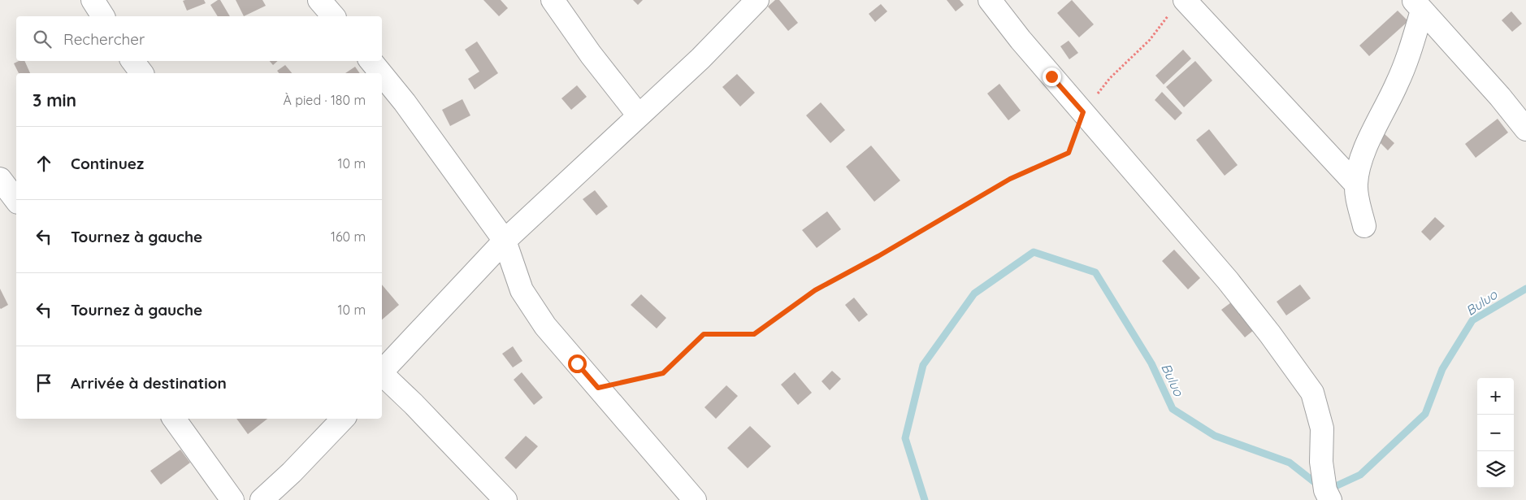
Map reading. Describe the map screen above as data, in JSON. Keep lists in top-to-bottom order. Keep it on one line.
{"water":["Buluo"],"page":{"search":"Rechercher","heading":["3 min","À pied · 180 m"],"list":[["Continuez","10 m"],["Tournez à gauche","160 m"],["Tournez à gauche","10 m"],"Arrivée à destination"],"map_buttons":["+","−"]}}
